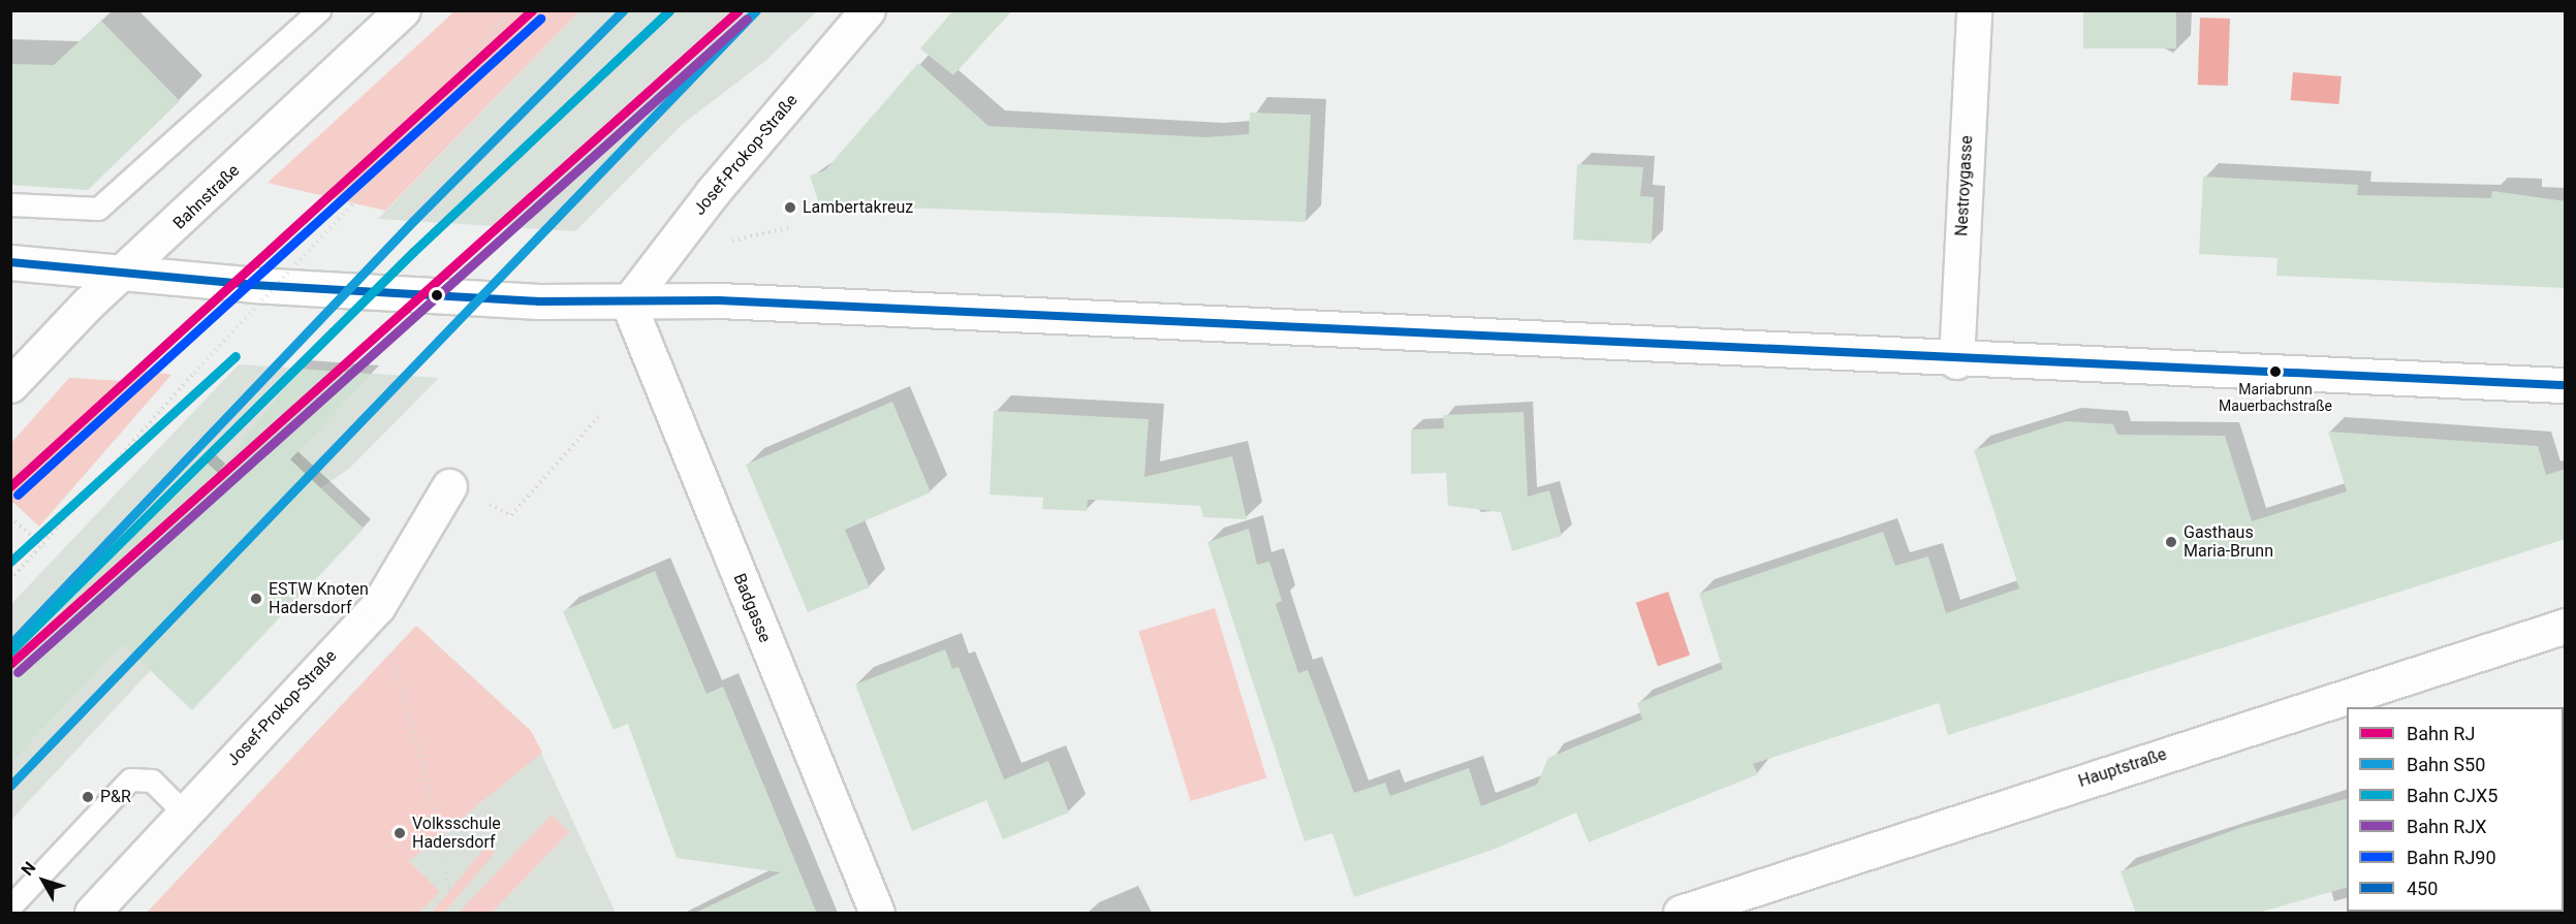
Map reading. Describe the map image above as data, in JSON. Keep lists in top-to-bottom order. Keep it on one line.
{"streets":{"main road":["Josef-Prokop-Straße","Nestroygasse","Bahnstraße","Badgasse","Hauptstraße"]},"crossings":[["Josef-Prokop-Straße","Badgasse"]],"places":["Lambertakreuz","Mariabrunn Mauerbachstraße","Gasthaus Maria-Brunn","ESTW Knoten Hadersdorf","P&R","Volksschule Hadersdorf"],"lines":["rail line RJ","rail line S50","rail line CJX5","rail line RJX","rail line RJ90","transit line 450"],"legend":["Bahn RJ","Bahn S50","Bahn CJX5","Bahn RJX","Bahn RJ90","450"],"north":"top left"}
